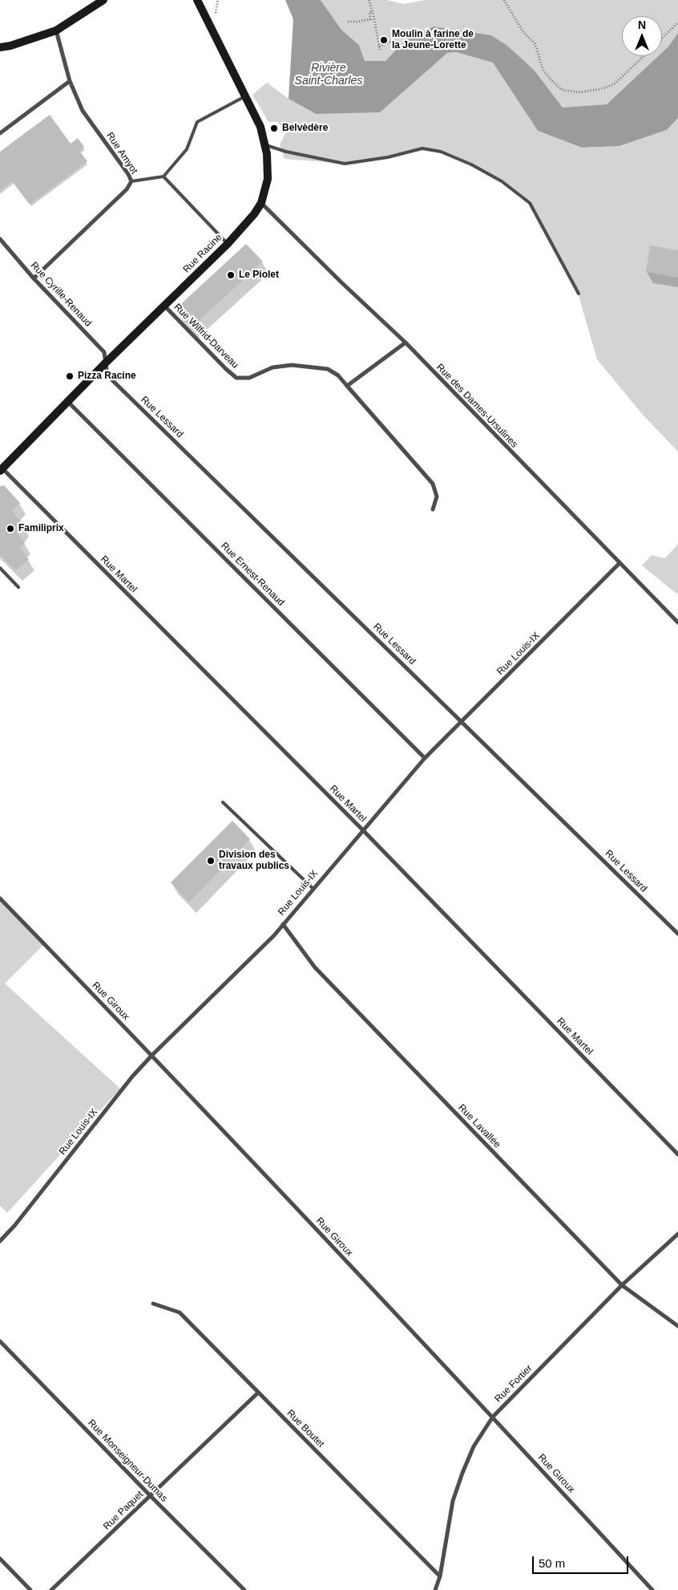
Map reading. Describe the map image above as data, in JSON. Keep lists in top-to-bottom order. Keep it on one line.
{"streets":{"main road":["Rue Racine"],"street":["Rue Amyot","Rue Cyrille-Renaud","Rue Wilfrid-Darveau","Rue des Dames-Ursulines","Rue Lessard","Rue Martel","Rue Ernest-Renaud","Rue Louis-IX","Rue Giroux","Rue Lavallée","Rue Fortier","Rue Boutet","Rue Monseigneur-Dumas","Rue Paquet"]},"crossings":[["Rue Amyot","Rue Cyrille-Renaud"],["Rue Racine","Rue Cyrille-Renaud"],["Rue Racine","Rue Wilfrid-Darveau"],["Rue Racine","Rue des Dames-Ursulines"],["Rue Racine","Rue Lessard"],["Rue Racine","Rue Martel"],["Rue Racine","Rue Ernest-Renaud"],["Rue Cyrille-Renaud","Rue Lessard"],["Rue des Dames-Ursulines","Rue Louis-IX"],["Rue Lessard","Rue Louis-IX"],["Rue Martel","Rue Louis-IX"],["Rue Ernest-Renaud","Rue Louis-IX"],["Rue Louis-IX","Rue Giroux"],["Rue Louis-IX","Rue Lavallée"],["Rue Giroux","Rue Fortier"],["Rue Lavallée","Rue Fortier"],["Rue Fortier","Rue Boutet"],["Rue Boutet","Rue Paquet"],["Rue Monseigneur-Dumas","Rue Paquet"]],"water":["Rivière Saint-Charles"],"places":["Moulin à farine de la Jeune-Lorette","Belvèdère","Le Piolet","Pizza Racine","Familiprix","Division des travaux publics"],"scale_bar":"50 m","north":"top"}
